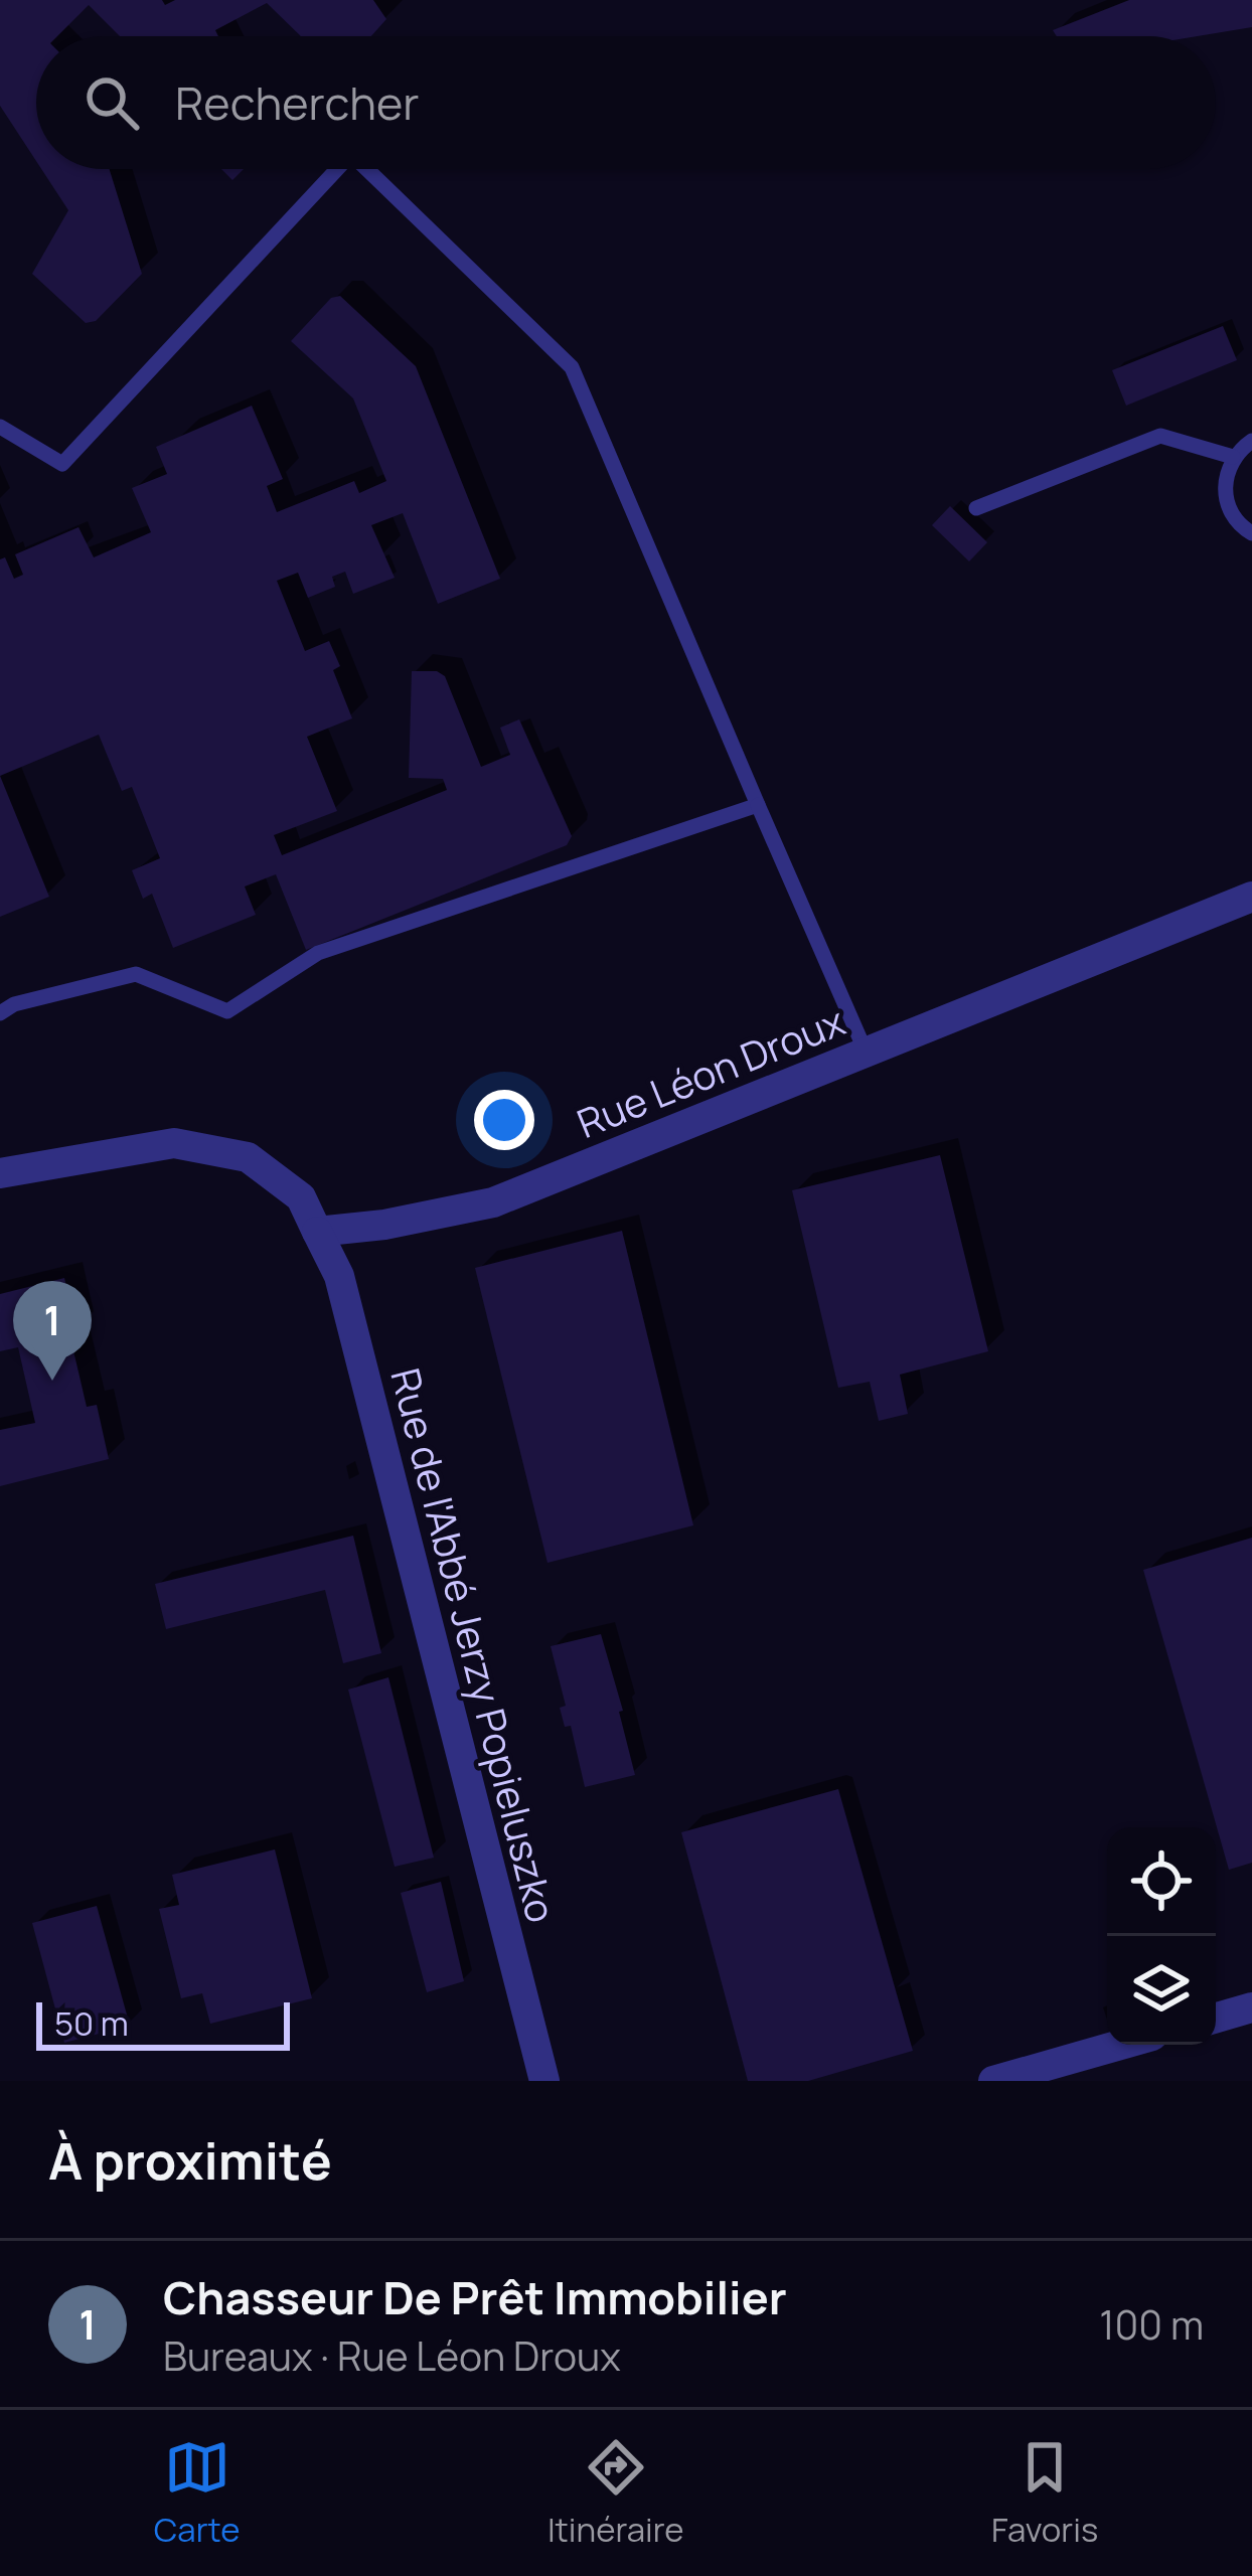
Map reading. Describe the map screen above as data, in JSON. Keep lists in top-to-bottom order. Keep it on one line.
{"streets":{"street":["Rue Léon Droux","Rue de l'Abbé Jerzy Popieluszko"]},"crossings":[["Rue Léon Droux","Rue de l'Abbé Jerzy Popieluszko"]],"scale_bar":"50 m","page":{"search":"Rechercher","pins":"1","scale":"50 m","heading":"À proximité","list":[{"mark":"1","name":"Chasseur De Prêt Immobilier","note":"Bureaux · Rue Léon Droux","value":"100 m"}],"nav":["Carte","Itinéraire","Favoris"]}}
